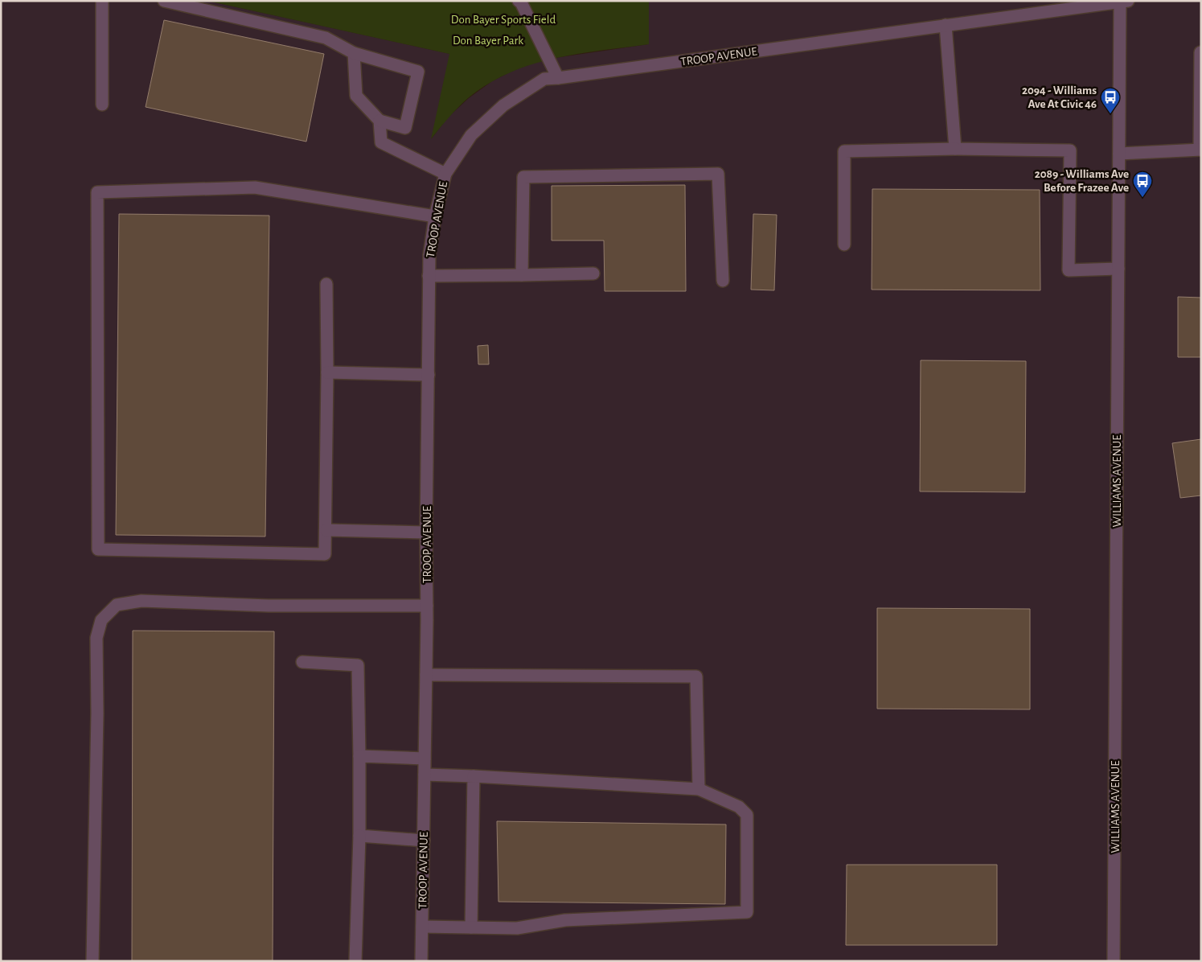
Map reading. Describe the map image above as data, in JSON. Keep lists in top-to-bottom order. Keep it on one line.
{"streets":{"street":["TROOP AVENUE","WILLIAMS AVENUE"]},"crossings":[["TROOP AVENUE","WILLIAMS AVENUE"]],"parks":["Don Bayer Sports Field","Don Bayer Park"],"places":{"bus stop":["2094 - Williams Ave At Civic 46","2089 - Williams Ave Before Frazee Ave"]}}
